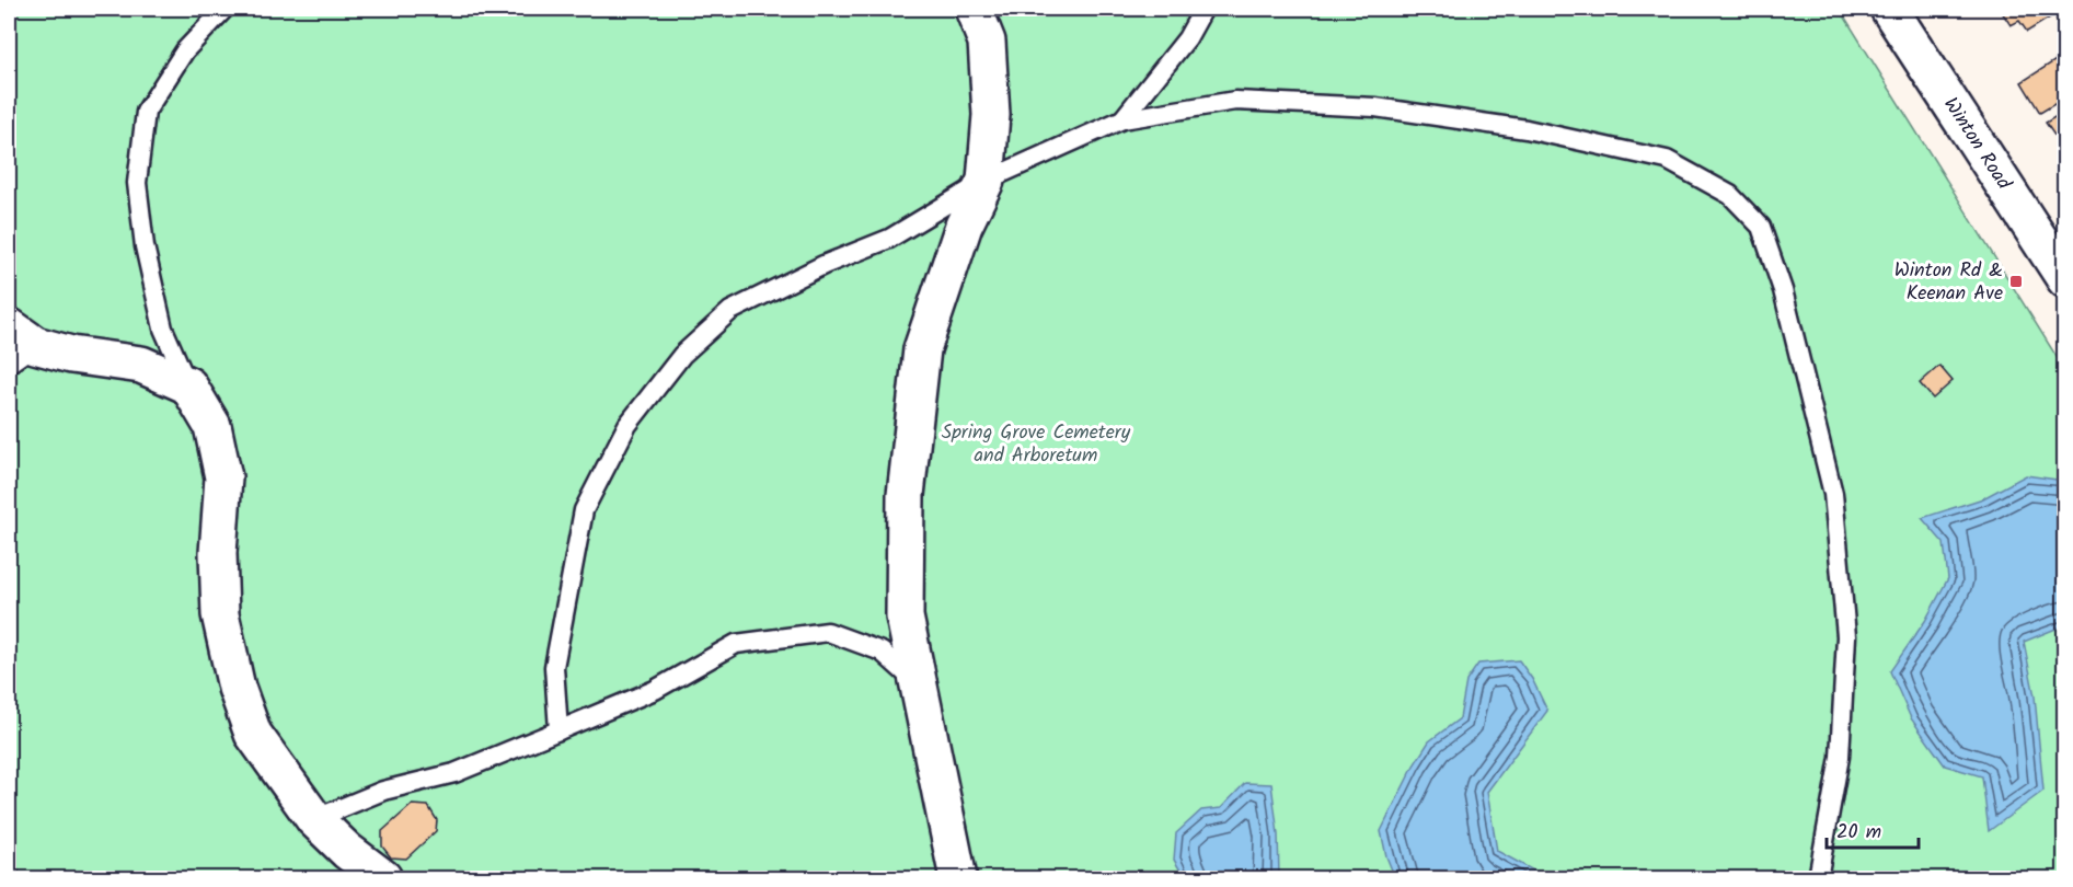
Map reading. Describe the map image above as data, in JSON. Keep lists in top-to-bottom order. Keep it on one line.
{"streets":{"street":["Winton Road"]},"parks":["Spring Grove Cemetery and Arboretum"],"places":{"transit":["Winton Rd & Keenan Ave"]},"scale_bar":"20 m"}
